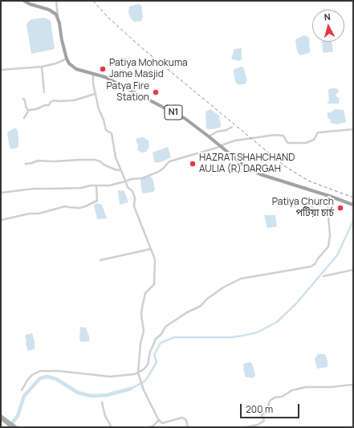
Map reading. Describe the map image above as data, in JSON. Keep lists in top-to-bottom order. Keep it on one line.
{"streets":{"highway":["N1"]},"places":["Patiya Mohokuma Jame Masjid","Patya Fire Station","HAZRAT SHAHCHAND AULIA (R) DARGAH","Patiya Church পটিয়া চার্চ"],"scale_bar":"200 m","north":"top"}
